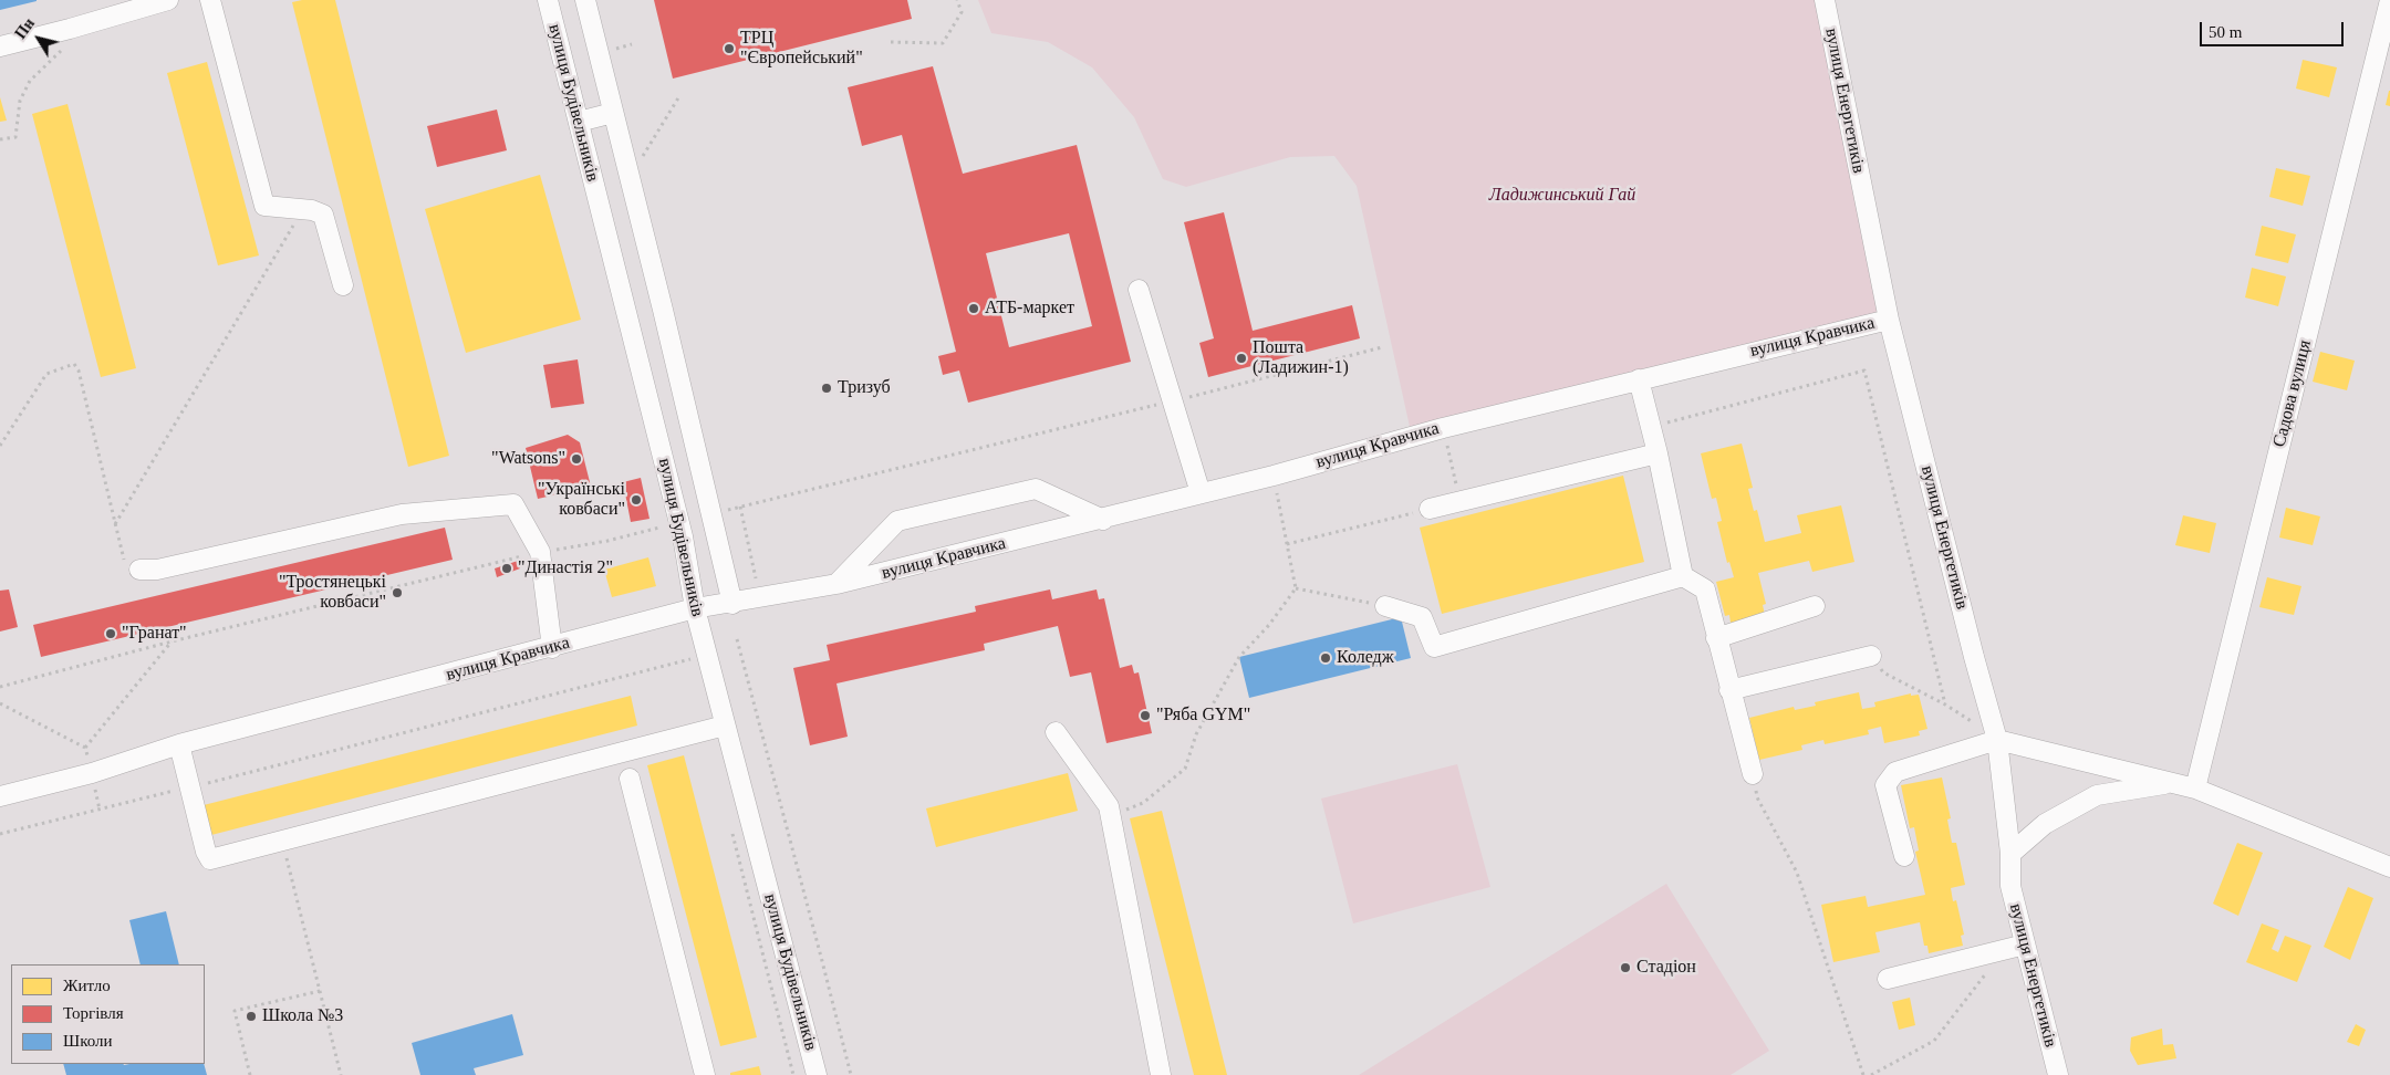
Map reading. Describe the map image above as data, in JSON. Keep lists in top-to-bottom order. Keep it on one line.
{"streets":{"street":["вулиця Енергетиків","вулиця Будівельників","вулиця Кравчика","Садова вулиця"]},"crossings":[["вулиця Енергетиків","вулиця Кравчика"],["вулиця Будівельників","вулиця Кравчика"]],"parks":["Ладижинський Гай"],"places":["ТРЦ \"Європейський\"","АТБ-маркет","Пошта (Ладижин-1)","Тризуб","\"Watsons\"","\"Українські ковбаси\"","\"Династія 2\"","\"Тростянецькі ковбаси\"","\"Гранат\"","Коледж","\"Ряба GYM\"","Стадіон","Школа №3"],"legend":["Житло","Торгівля","Школи"],"scale_bar":"50 m","north":"top left"}
